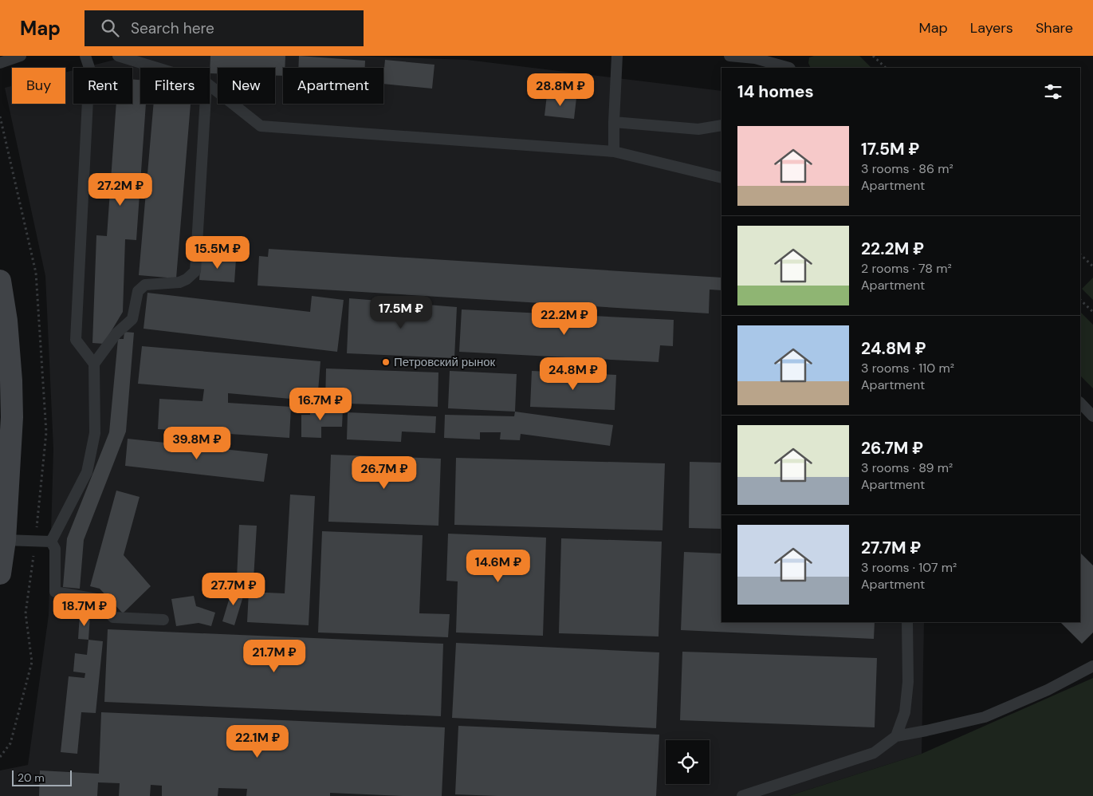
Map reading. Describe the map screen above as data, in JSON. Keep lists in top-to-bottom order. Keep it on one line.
{"places":["Петровский рынок"],"scale_bar":"20 m","page":{"header":"Map","search":"Search here","nav":["Map","Layers","Share"],"chip":["Buy","Rent","Filters","New","Apartment"],"heading":"14 homes","price":["28.8M ₽","27.2M ₽","15.5M ₽","17.5M ₽","22.2M ₽","24.8M ₽","16.7M ₽","39.8M ₽","26.7M ₽","14.6M ₽","27.7M ₽","18.7M ₽","21.7M ₽","22.1M ₽"],"list":[{"name":"17.5M ₽","note":"3 rooms · 86 m² · Apartment"},{"name":"22.2M ₽","note":"2 rooms · 78 m² · Apartment"},{"name":"24.8M ₽","note":"3 rooms · 110 m² · Apartment"},{"name":"26.7M ₽","note":"3 rooms · 89 m² · Apartment"},{"name":"27.7M ₽","note":"3 rooms · 107 m² · Apartment"}],"scale":"20 m"}}
